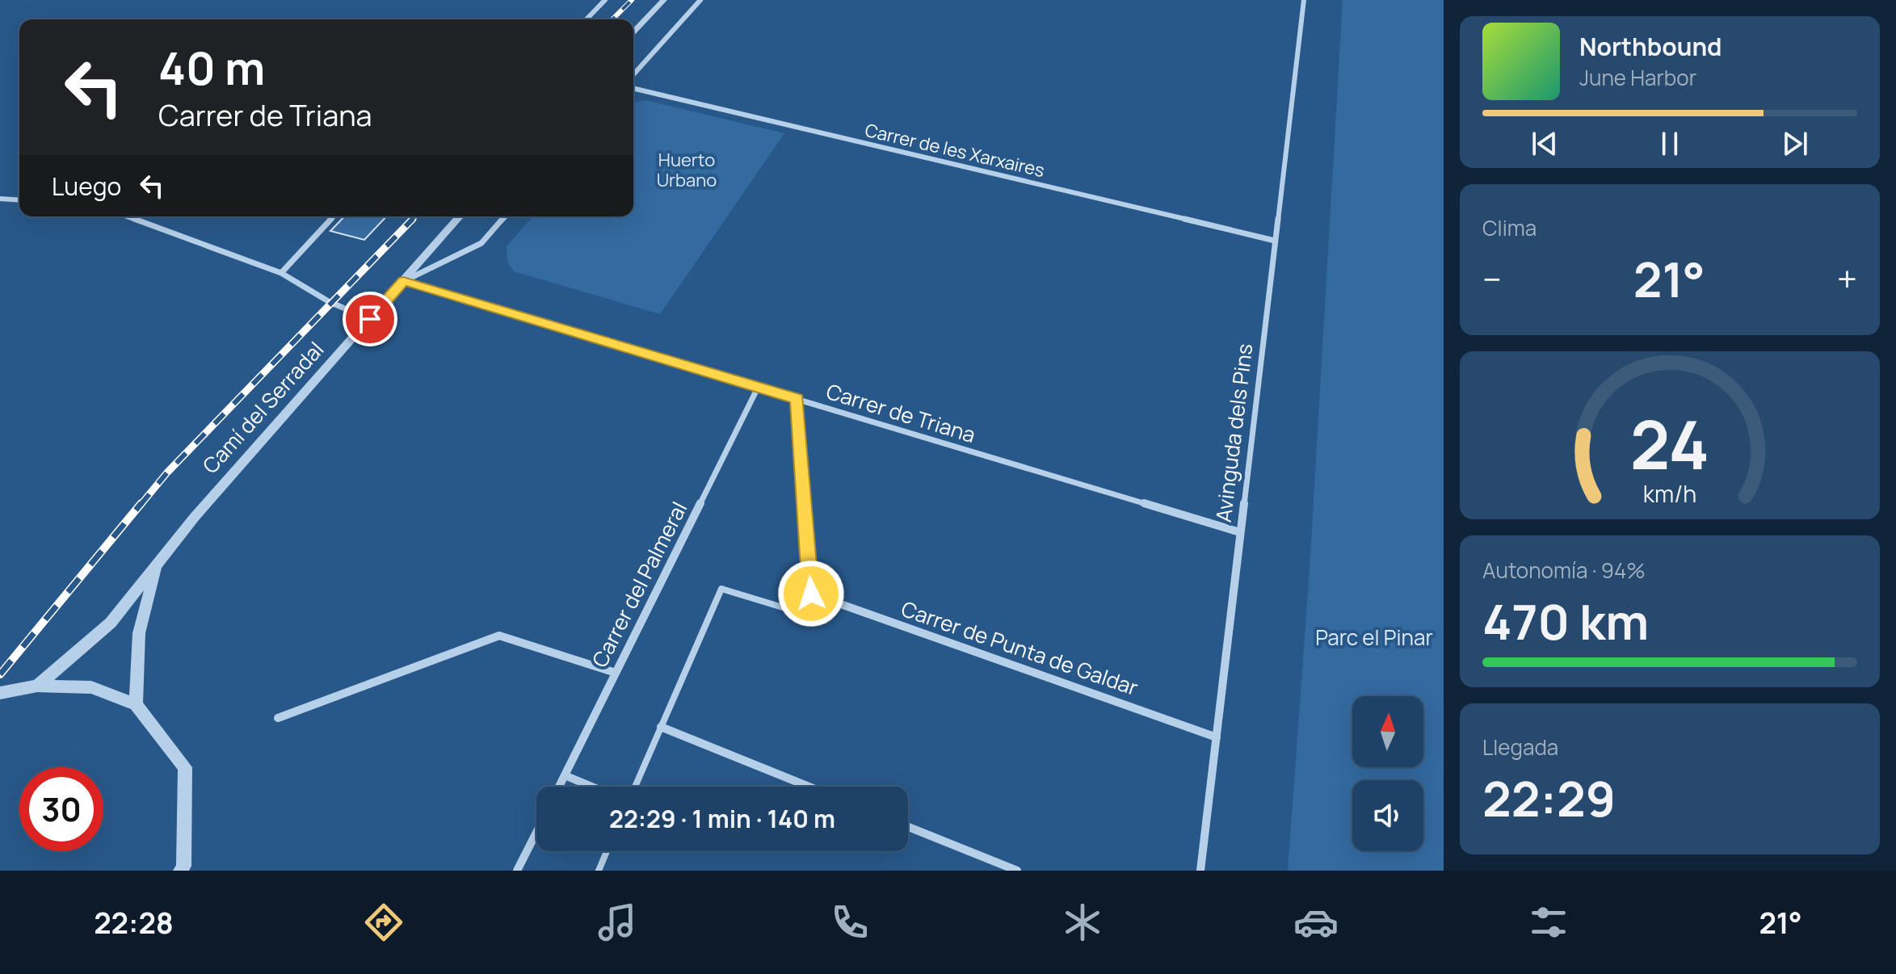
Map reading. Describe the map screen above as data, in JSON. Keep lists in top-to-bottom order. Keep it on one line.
{"streets":{"street":["Carrer de les Xarxaires","Camí del Serradal","Carrer de Triana","Avinguda dels Pins","Carrer del Palmeral","Carrer de Punta de Galdar"]},"crossings":[["Carrer de les Xarxaires","Avinguda dels Pins"],["Camí del Serradal","Carrer de Triana"],["Carrer de Triana","Avinguda dels Pins"],["Carrer de Triana","Carrer del Palmeral"],["Avinguda dels Pins","Carrer de Punta de Galdar"]],"parks":["Huerto Urbano","Parc el Pinar"],"north":"top","page":{"turn":["40 m","Carrer de Triana"],"song":["Northbound","June Harbor"],"then":"Luego","tile":["Clima",["Autonomía · 94%","470 km"],["Llegada","22:29"]],"heat":["−","21°","+"],"limit":"30","trip":"22:29 · 1 min · 140 m","tabs":["22:28","21°"],"gauge":["24","km/h"]}}
